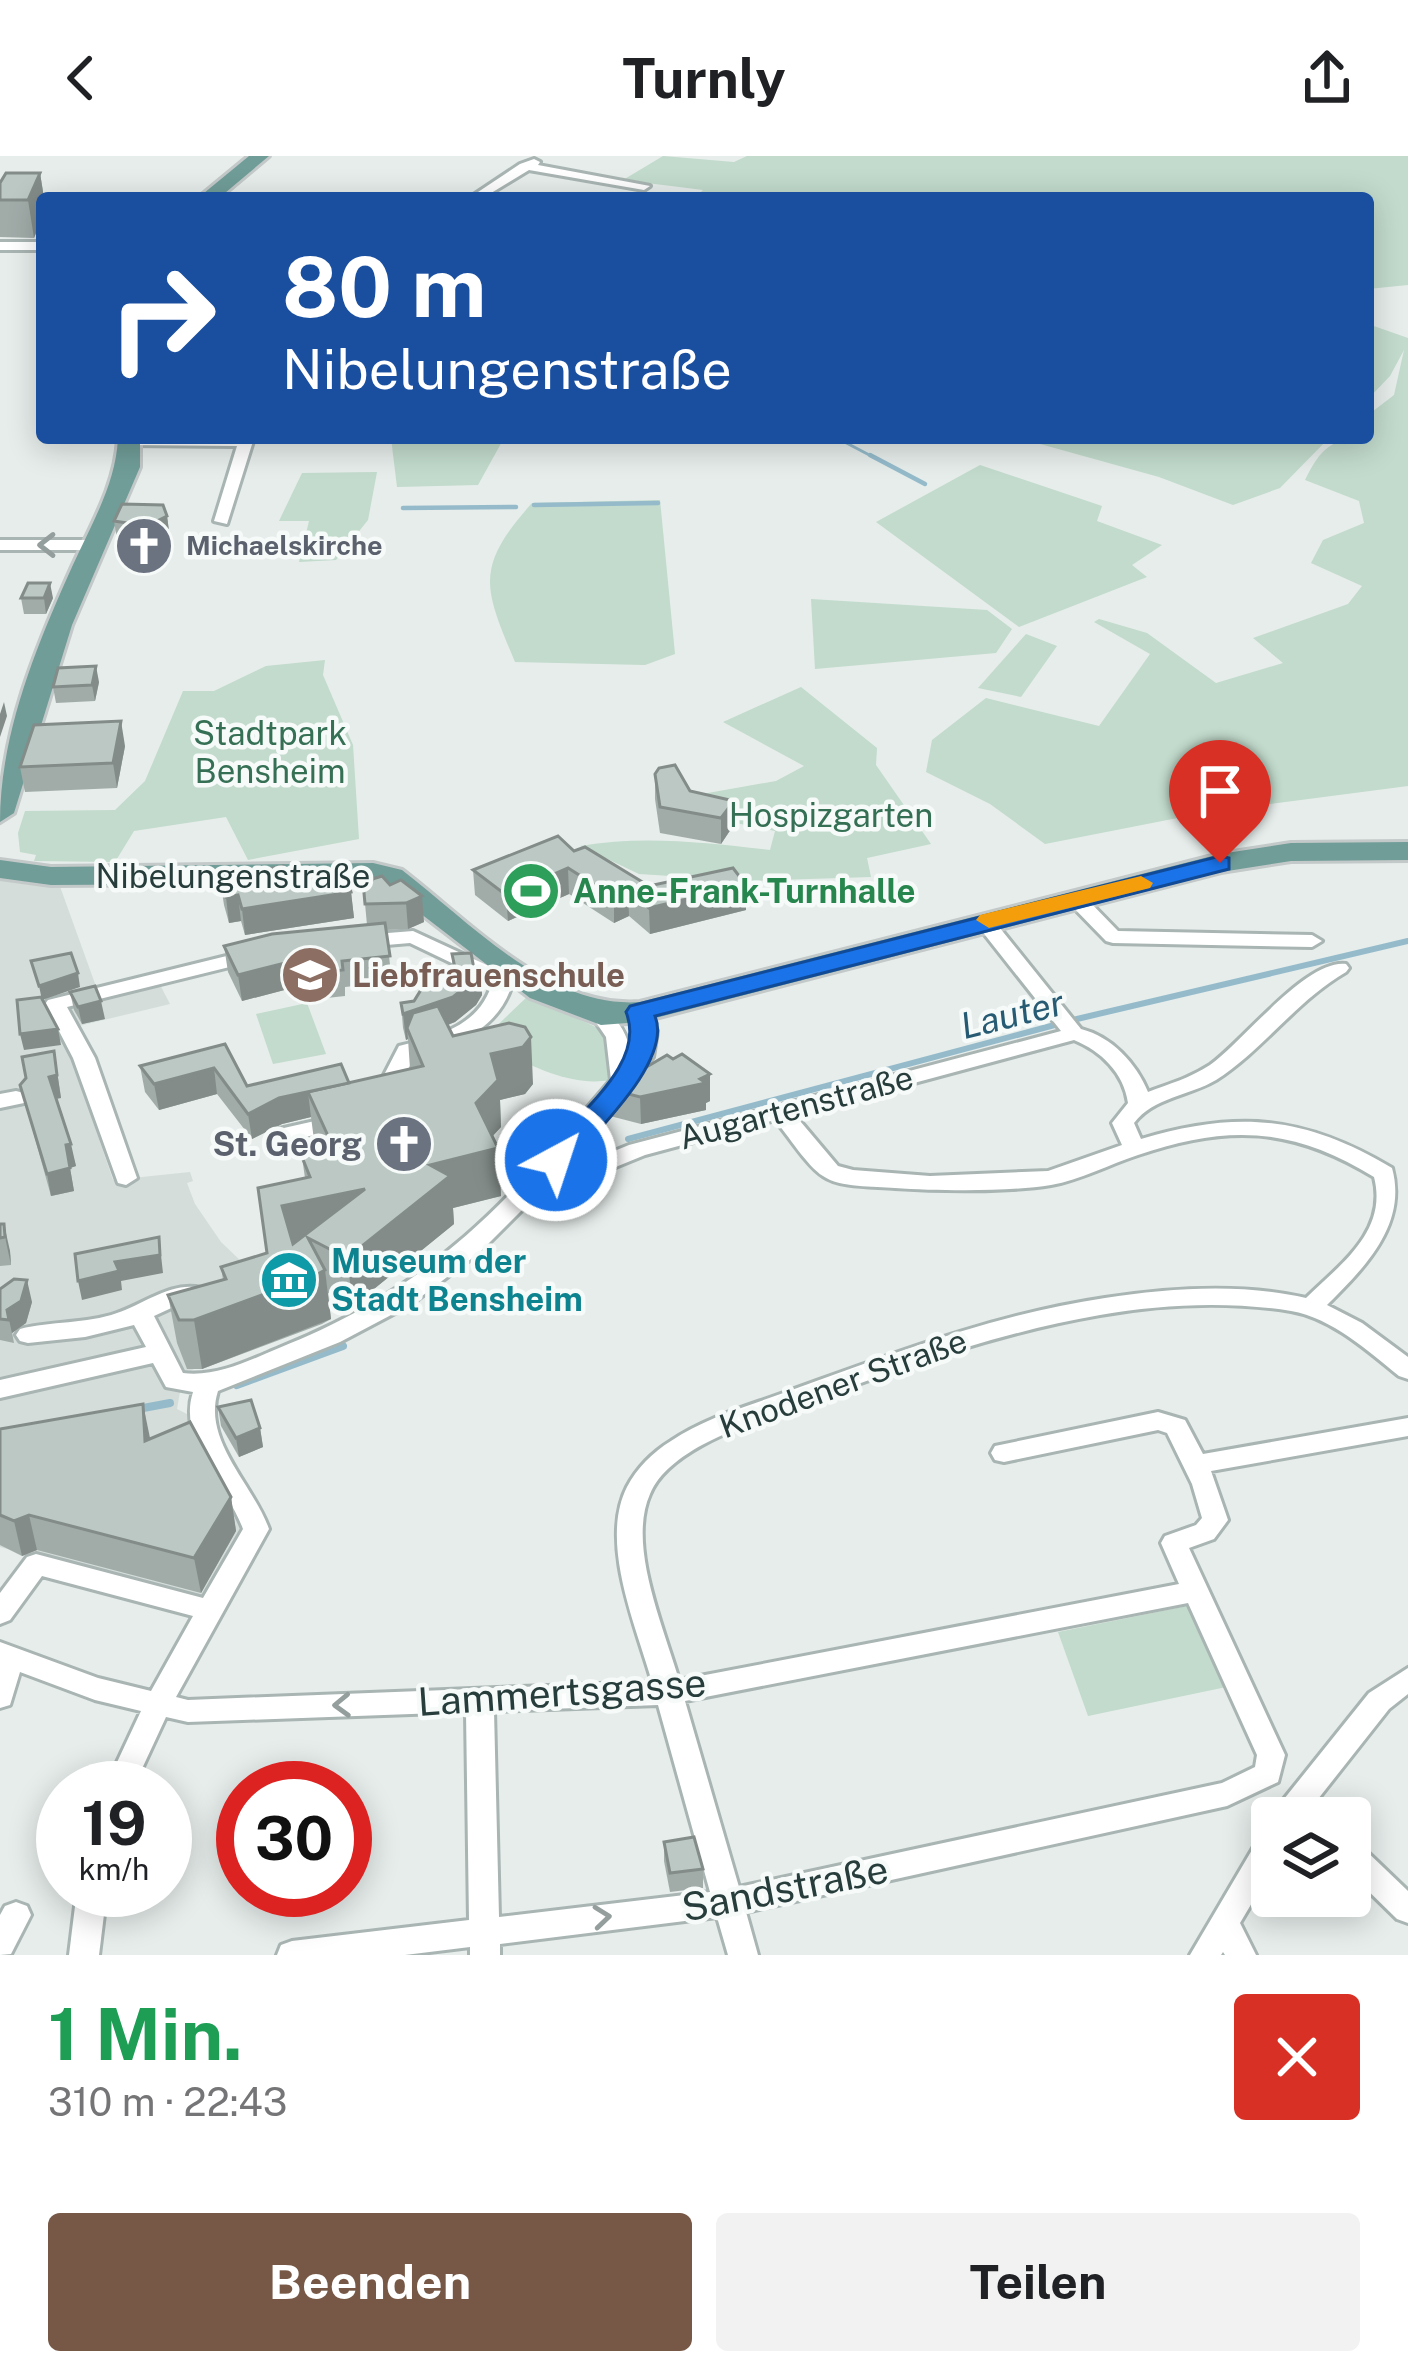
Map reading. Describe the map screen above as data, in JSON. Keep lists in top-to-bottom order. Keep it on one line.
{"streets":{"main road":["Nibelungenstraße"],"street":["Augartenstraße","Knodener Straße","Lammertsgasse","Sandstraße"]},"crossings":[["Knodener Straße","Lammertsgasse"],["Knodener Straße","Sandstraße"],["Lammertsgasse","Sandstraße"]],"water":["Lauter"],"parks":["Stadtpark Bensheim","Hospizgarten"],"places":{"church":["Michaelskirche","St. Georg"],"sports":["Anne-Frank-Turnhalle"],"school or university":["Liebfrauenschule"],"museum":["Museum der Stadt Bensheim"]},"page":{"header":"Turnly","turn":["80 m","Nibelungenstraße"],"speed":"19 km/h","limit":"30","heading":["1 Min.","310 m · 22:43"],"buttons":["Beenden","Teilen"]}}
